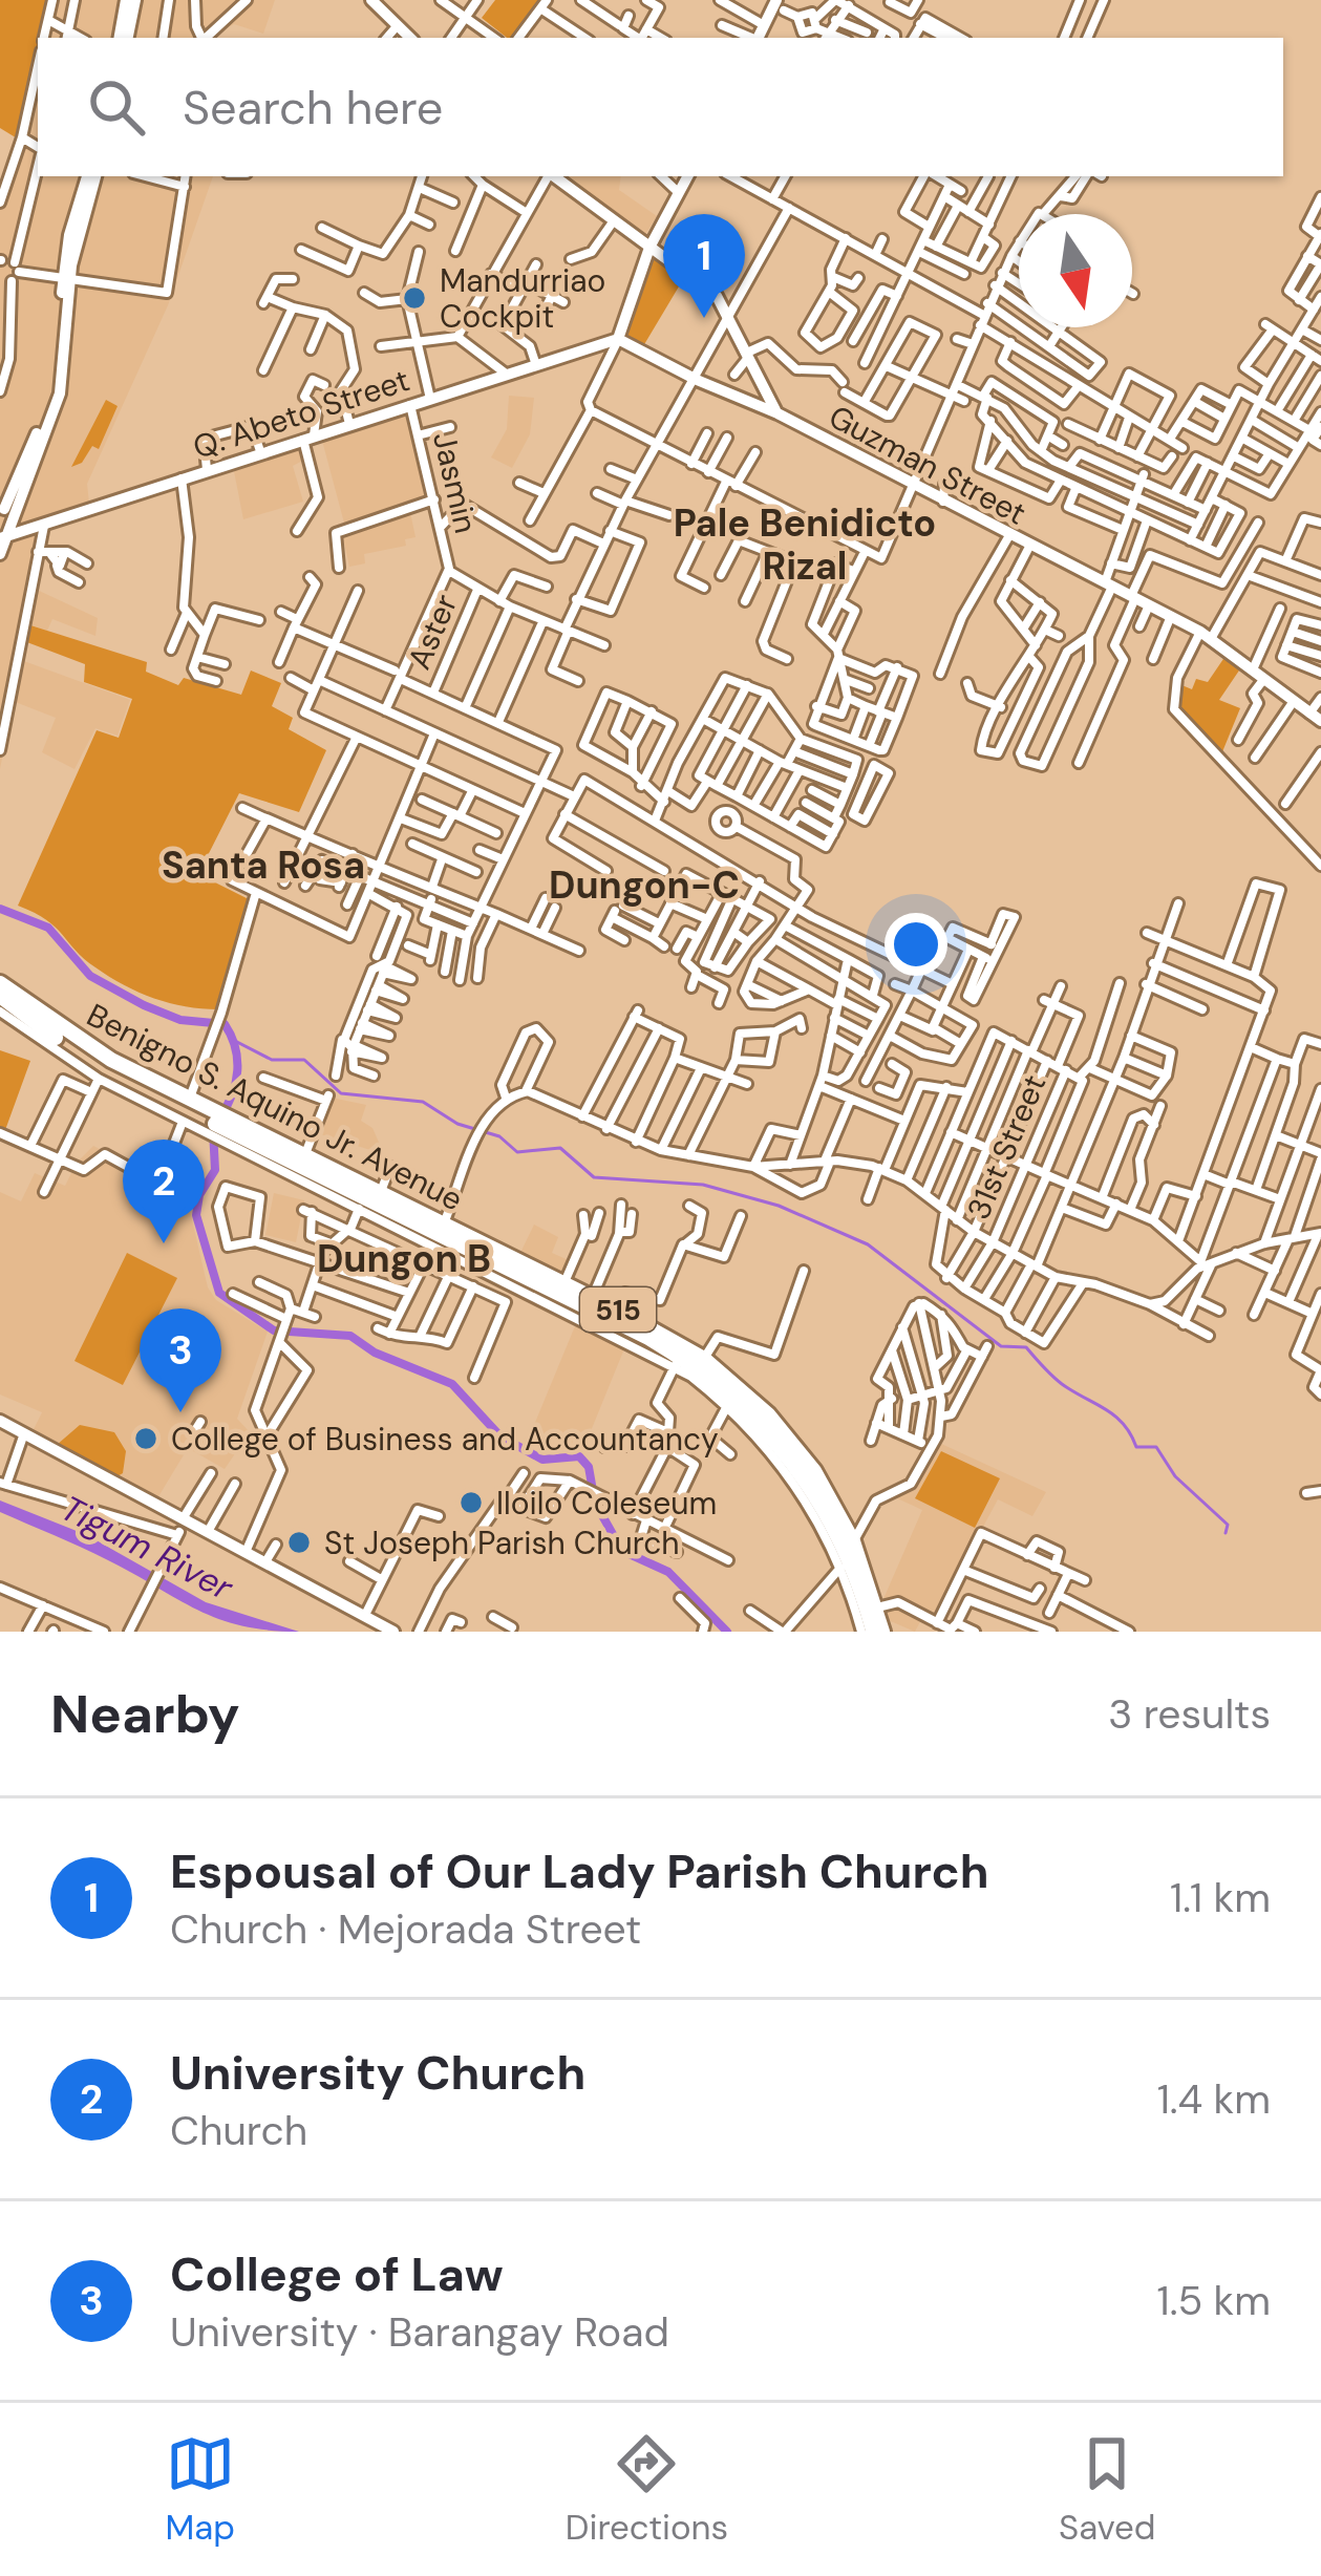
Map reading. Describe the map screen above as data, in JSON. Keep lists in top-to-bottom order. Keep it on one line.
{"streets":{"highway":["Benigno S. Aquino Jr. Avenue","515"],"main road":["Q. Abeto Street","Guzman Street"],"street":["Jasmin","Aster","31st Street"]},"crossings":[["Q. Abeto Street","Guzman Street"],["Q. Abeto Street","Jasmin"]],"districts":["Pale Benidicto Rizal","Santa Rosa","Dungon-C","Dungon B"],"water":["Tigum River"],"places":["Mandurriao Cockpit","College of Business and Accountancy","Iloilo Coleseum","St Joseph Parish Church"],"north":"bottom","page":{"search":"Search here","pins":["1","2","3"],"heading":["Nearby","3 results"],"list":[{"mark":"1","name":"Espousal of Our Lady Parish Church","note":"Church · Mejorada Street","value":"1.1 km"},{"mark":"2","name":"University Church","note":"Church","value":"1.4 km"},{"mark":"3","name":"College of Law","note":"University · Barangay Road","value":"1.5 km"}],"nav":["Map","Directions","Saved"]}}
